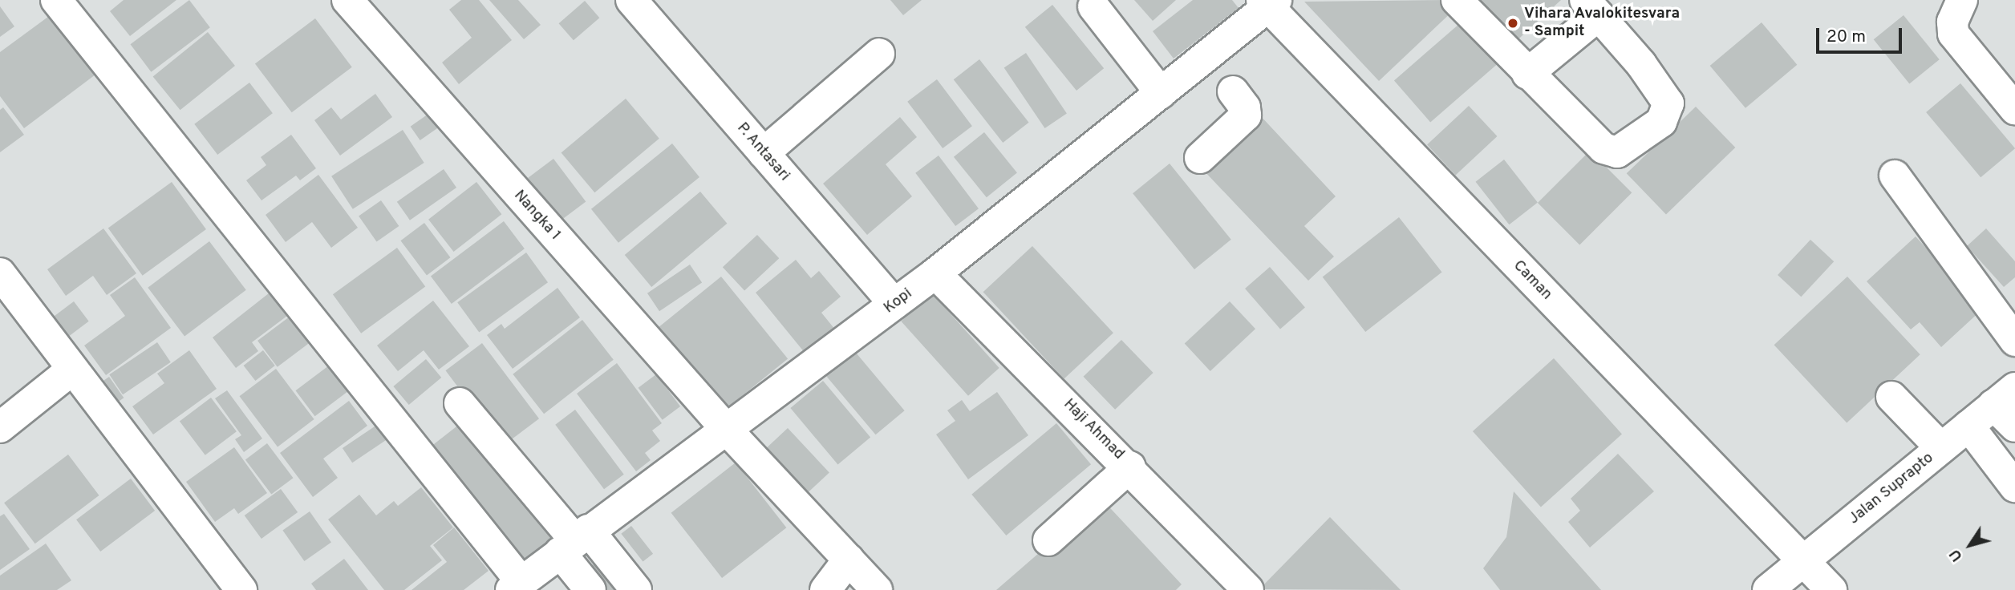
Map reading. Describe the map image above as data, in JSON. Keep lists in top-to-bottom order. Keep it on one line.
{"streets":{"street":["P. Antasari","Nangka 1","Caman","Kopi","Haji Ahmad","Jalan Suprapto"]},"crossings":[["P. Antasari","Kopi"],["Nangka 1","Kopi"],["Caman","Kopi"],["Caman","Jalan Suprapto"],["Kopi","Haji Ahmad"]],"places":["Vihara Avalokitesvara - Sampit"],"scale_bar":"20 m","north":"bottom left"}
